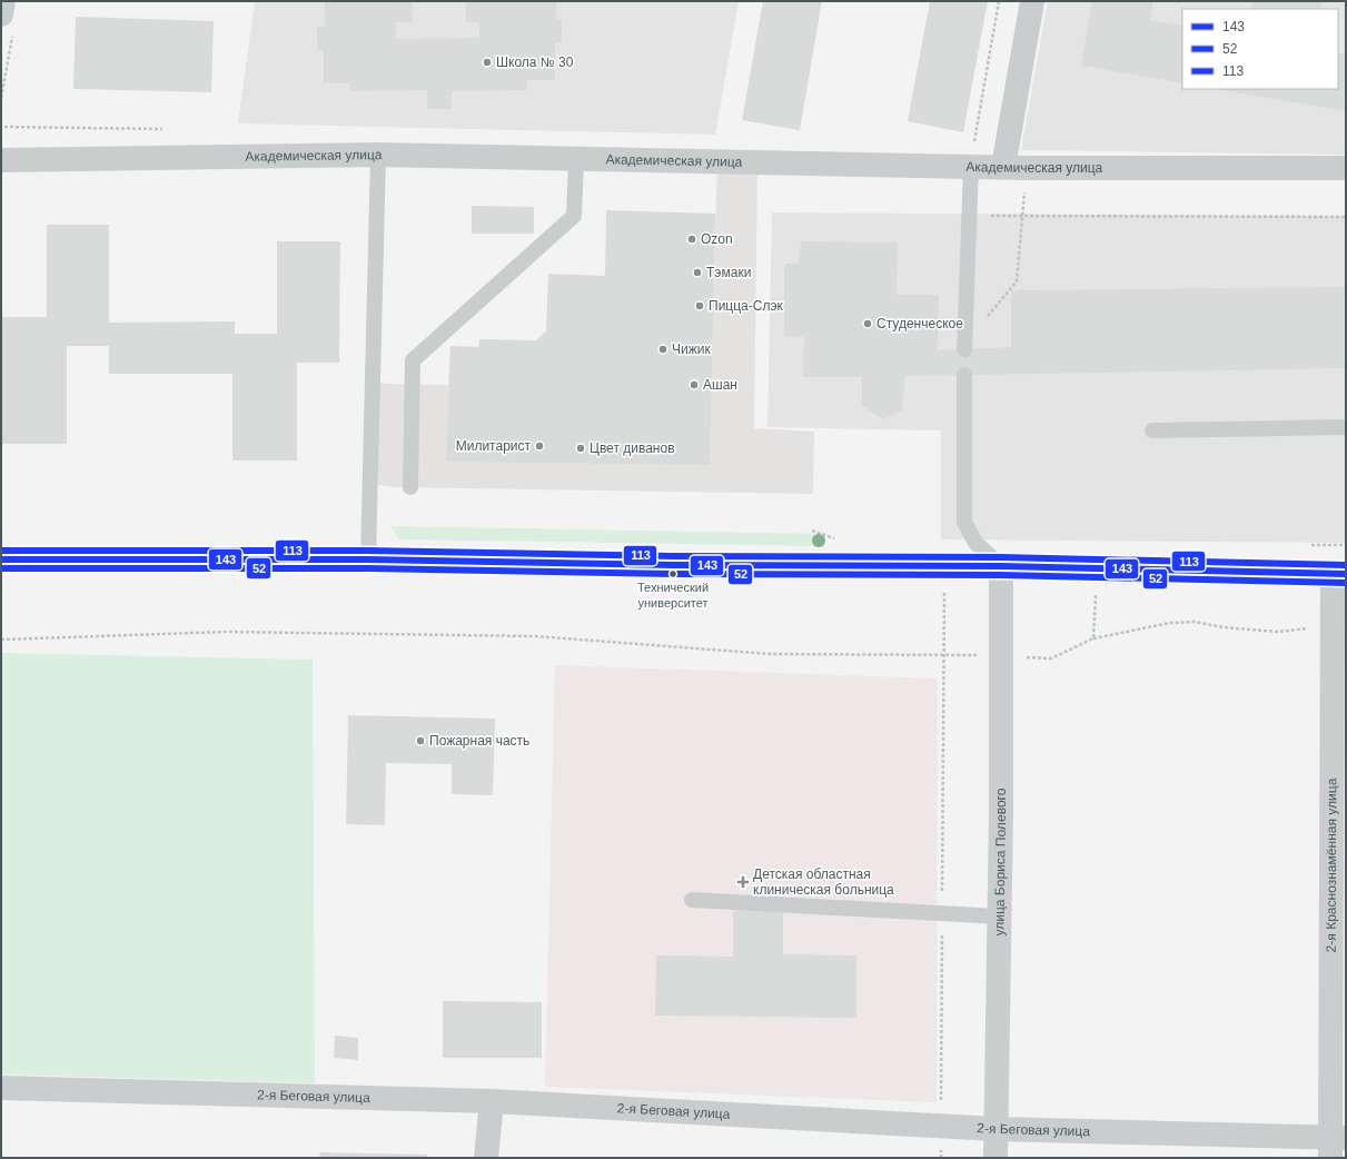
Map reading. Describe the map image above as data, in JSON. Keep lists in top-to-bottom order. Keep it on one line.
{"streets":{"main road":["улица Бориса Полевого"],"street":["Академическая улица","2-я Краснознамённая улица","2-я Беговая улица"]},"crossings":[["улица Бориса Полевого","2-я Беговая улица"],["2-я Краснознамённая улица","2-я Беговая улица"]],"places":{"other":["Школа № 30","Ozon","Тэмаки","Пицца-Слэк","Студенческое","Чижик","Ашан","Милитарист","Цвет диванов","Технический университет","Пожарная часть"],"health":["Детская областная клиническая больница"]},"lines":["transit line 113","transit line 143","transit line 52"],"legend":["143","52","113"]}
